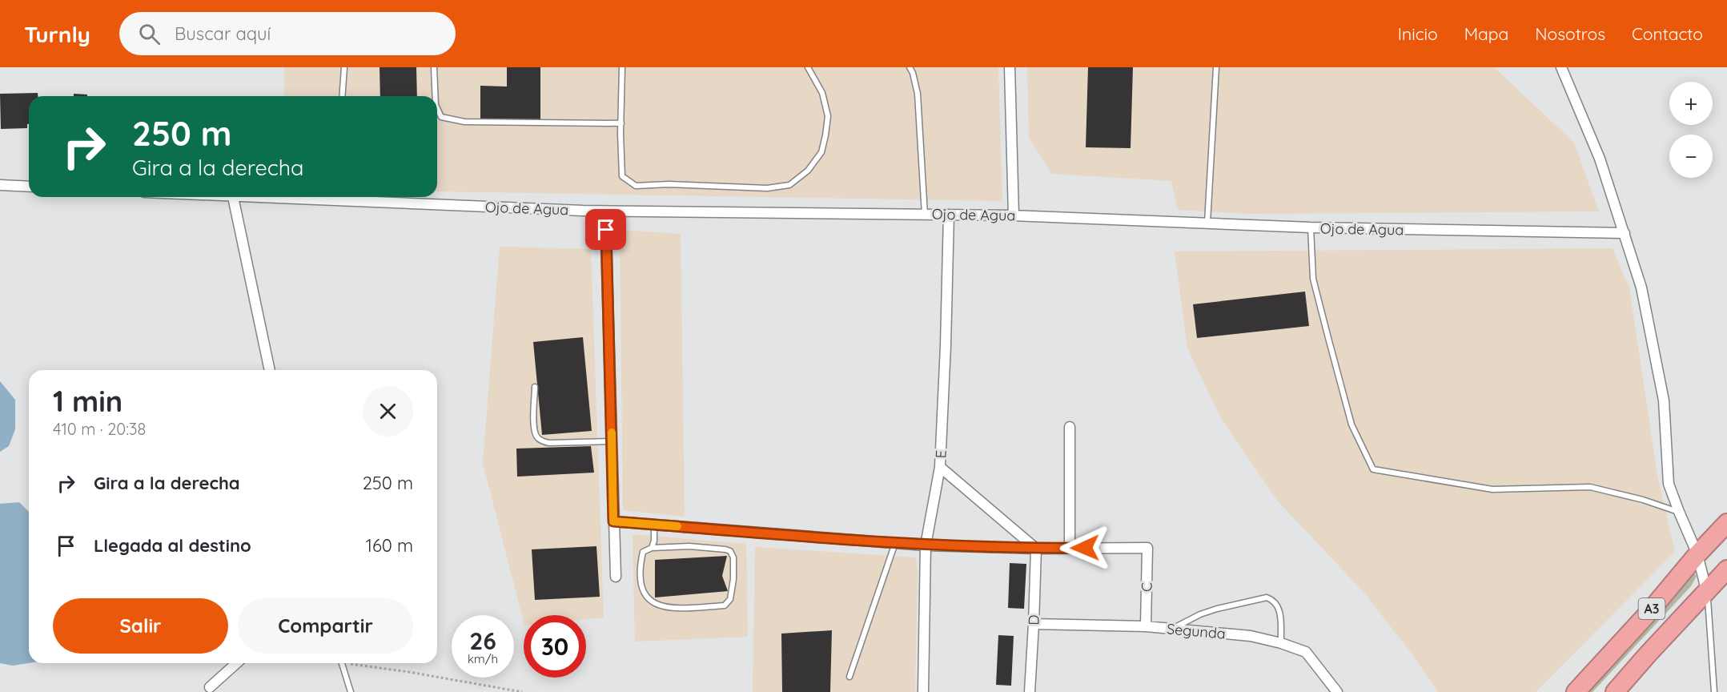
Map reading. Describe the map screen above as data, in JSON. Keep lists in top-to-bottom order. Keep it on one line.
{"streets":{"highway":["A3"],"street":["Ojo de Agua","E","C","D","Segunda"]},"crossings":[["Ojo de Agua","E"],["C","Segunda"],["D","Segunda"]],"page":{"header":"Turnly","search":"Buscar aquí","nav":["Inicio","Mapa","Nosotros","Contacto"],"map_buttons":["+","−"],"turn":["250 m","Gira a la derecha"],"heading":["1 min","410 m · 20:38"],"list":[{"name":"Gira a la derecha","value":"250 m"},{"name":"Llegada al destino","value":"160 m"}],"buttons":["Salir","Compartir"],"speed":"26 km/h","limit":"30"}}
